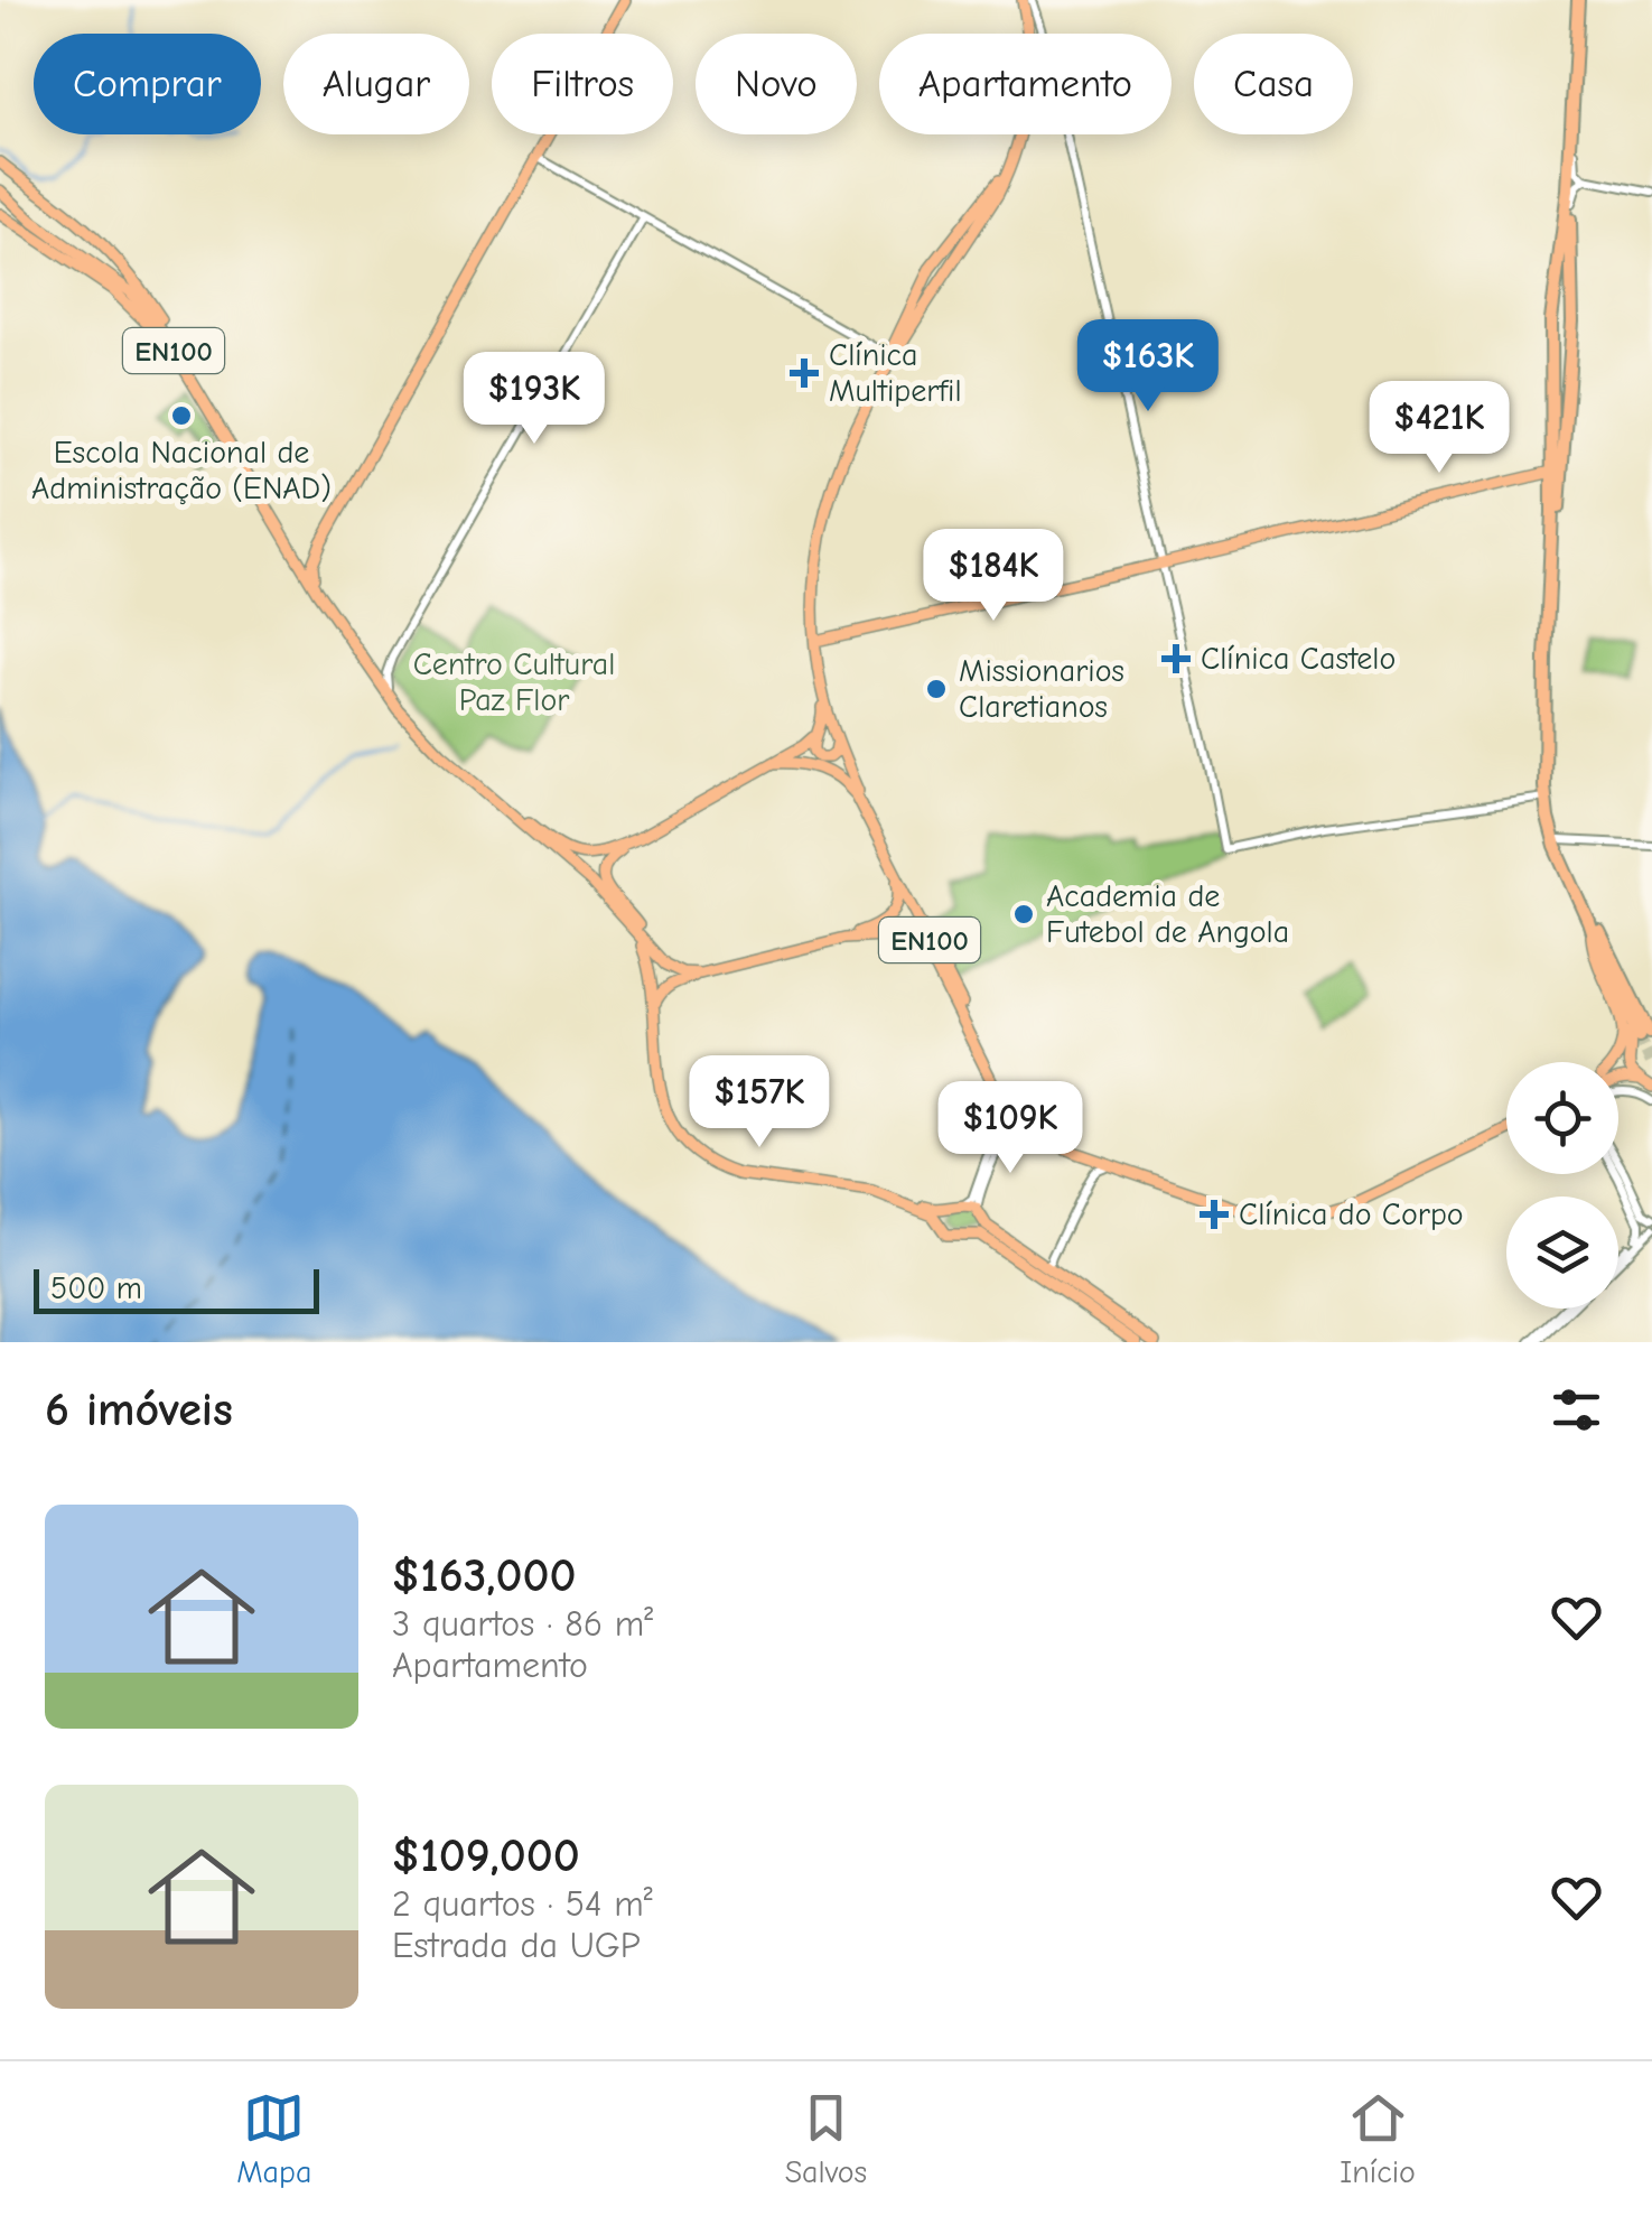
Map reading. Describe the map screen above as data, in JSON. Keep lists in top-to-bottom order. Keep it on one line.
{"streets":{"main road":["EN100"]},"parks":["Centro Cultural Paz Flor"],"places":{"health":["Clínica Multiperfil","Clínica Castelo","Clínica do Corpo"],"other":["Escola Nacional de Administração (ENAD)","Missionarios Claretianos","Academia de Futebol de Angola"]},"scale_bar":"500 m","page":{"chip":["Comprar","Alugar","Filtros","Novo","Apartamento","Casa"],"price":["$163K","$193K","$421K","$184K","$157K","$109K"],"scale":"500 m","heading":"6 imóveis","list":[{"name":"$163,000","note":"3 quartos · 86 m² · Apartamento"},{"name":"$109,000","note":"2 quartos · 54 m² · Estrada da UGP"}],"tabs":["Mapa","Salvos","Início"]}}
